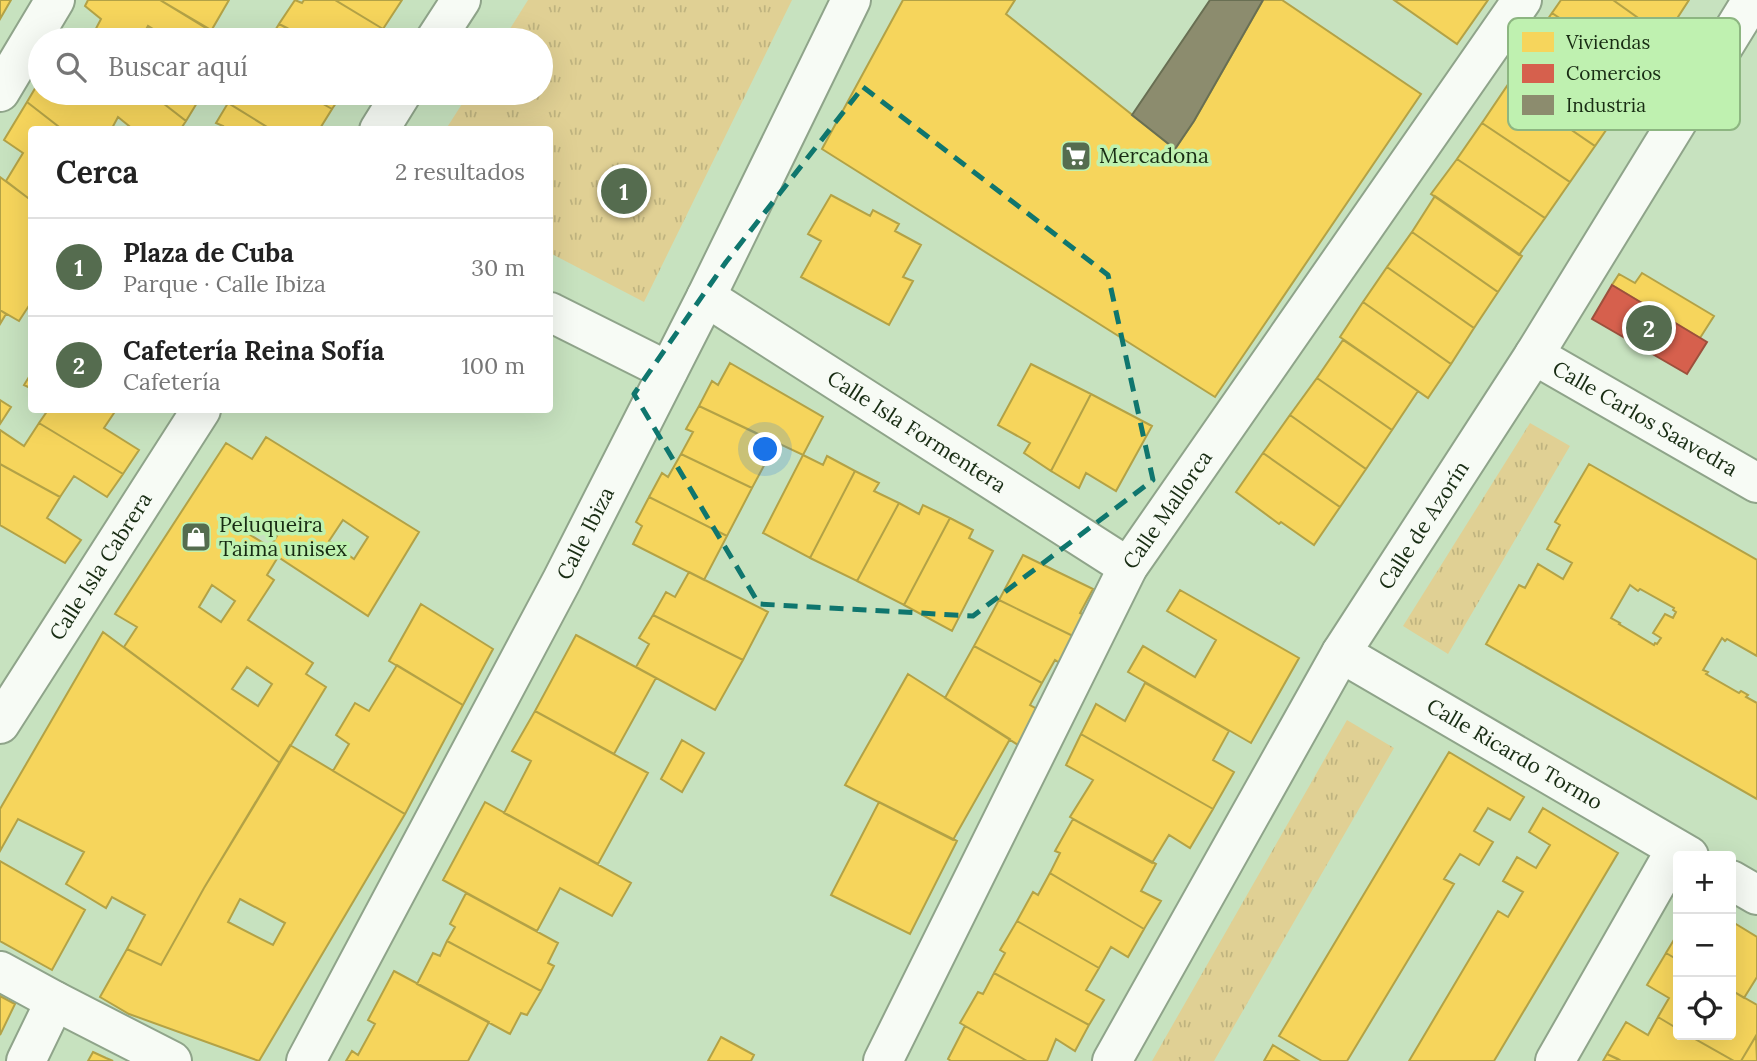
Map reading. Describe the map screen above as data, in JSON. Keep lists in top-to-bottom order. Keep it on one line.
{"streets":{"street":["Calle Carlos Saavedra","Calle Isla Formentera","Calle Mallorca","Calle de Azorín","Calle Ibiza","Calle Isla Cabrera","Calle Ricardo Tormo"]},"crossings":[["Calle Carlos Saavedra","Calle de Azorín"],["Calle Isla Formentera","Calle Mallorca"],["Calle Isla Formentera","Calle Ibiza"],["Calle de Azorín","Calle Ricardo Tormo"]],"places":{"supermarket":["Mercadona"],"shop":["Peluqueira Taima unisex"]},"legend":["Viviendas","Comercios","Industria"],"page":{"search":"Buscar aquí","heading":["Cerca","2 resultados"],"pins":["1","2"],"list":[{"mark":"1","name":"Plaza de Cuba","note":"Parque · Calle Ibiza","value":"30 m"},{"mark":"2","name":"Cafetería Reina Sofía","note":"Cafetería","value":"100 m"}],"map_buttons":["+","−"]}}
